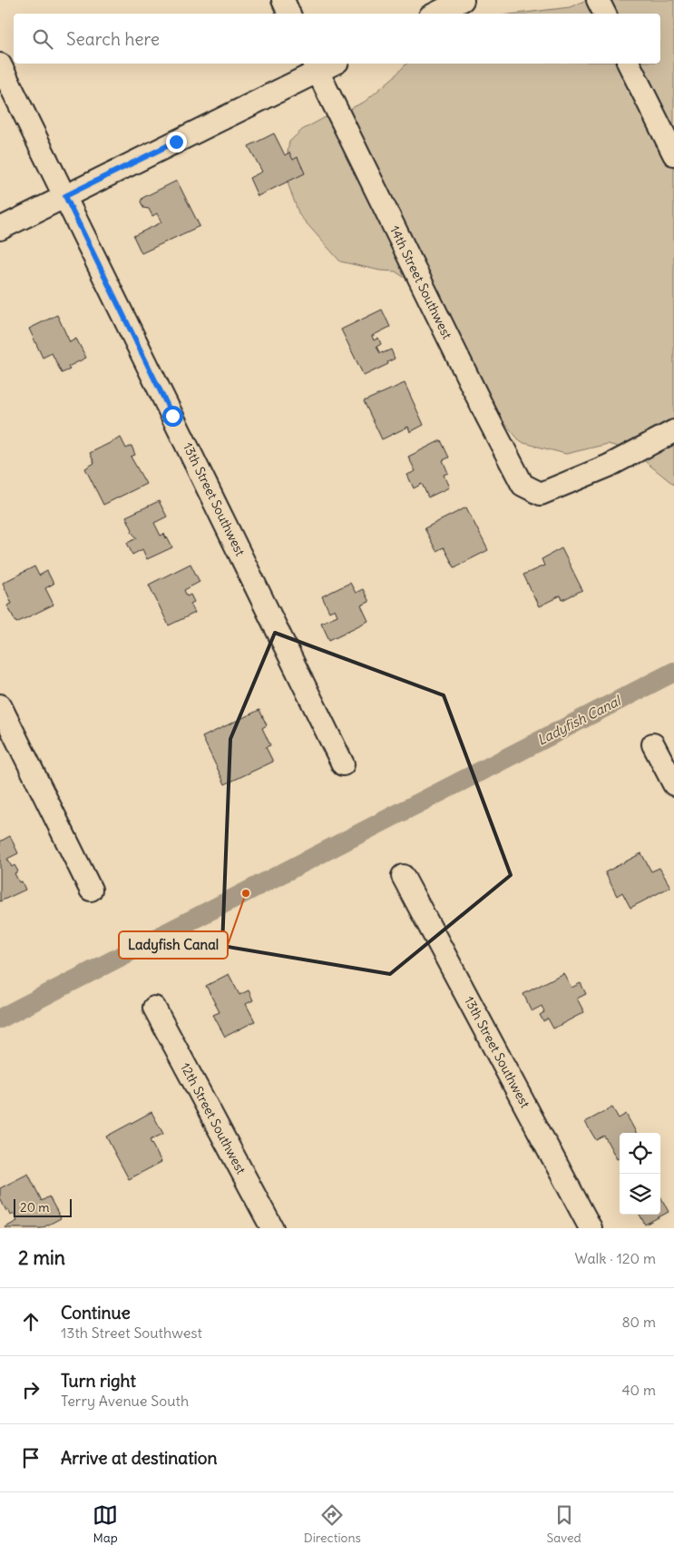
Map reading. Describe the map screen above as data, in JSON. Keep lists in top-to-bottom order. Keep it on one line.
{"streets":{"street":["14th Street Southwest","13th Street Southwest","12th Street Southwest"]},"water":["Ladyfish Canal"],"places":["Ladyfish Canal"],"scale_bar":"20 m","page":{"search":"Search here","scale":"20 m","heading":["2 min","Walk · 120 m"],"list":[["Continue","13th Street Southwest","80 m"],["Turn right","Terry Avenue South","40 m"],"Arrive at destination"],"nav":["Map","Directions","Saved"]}}
